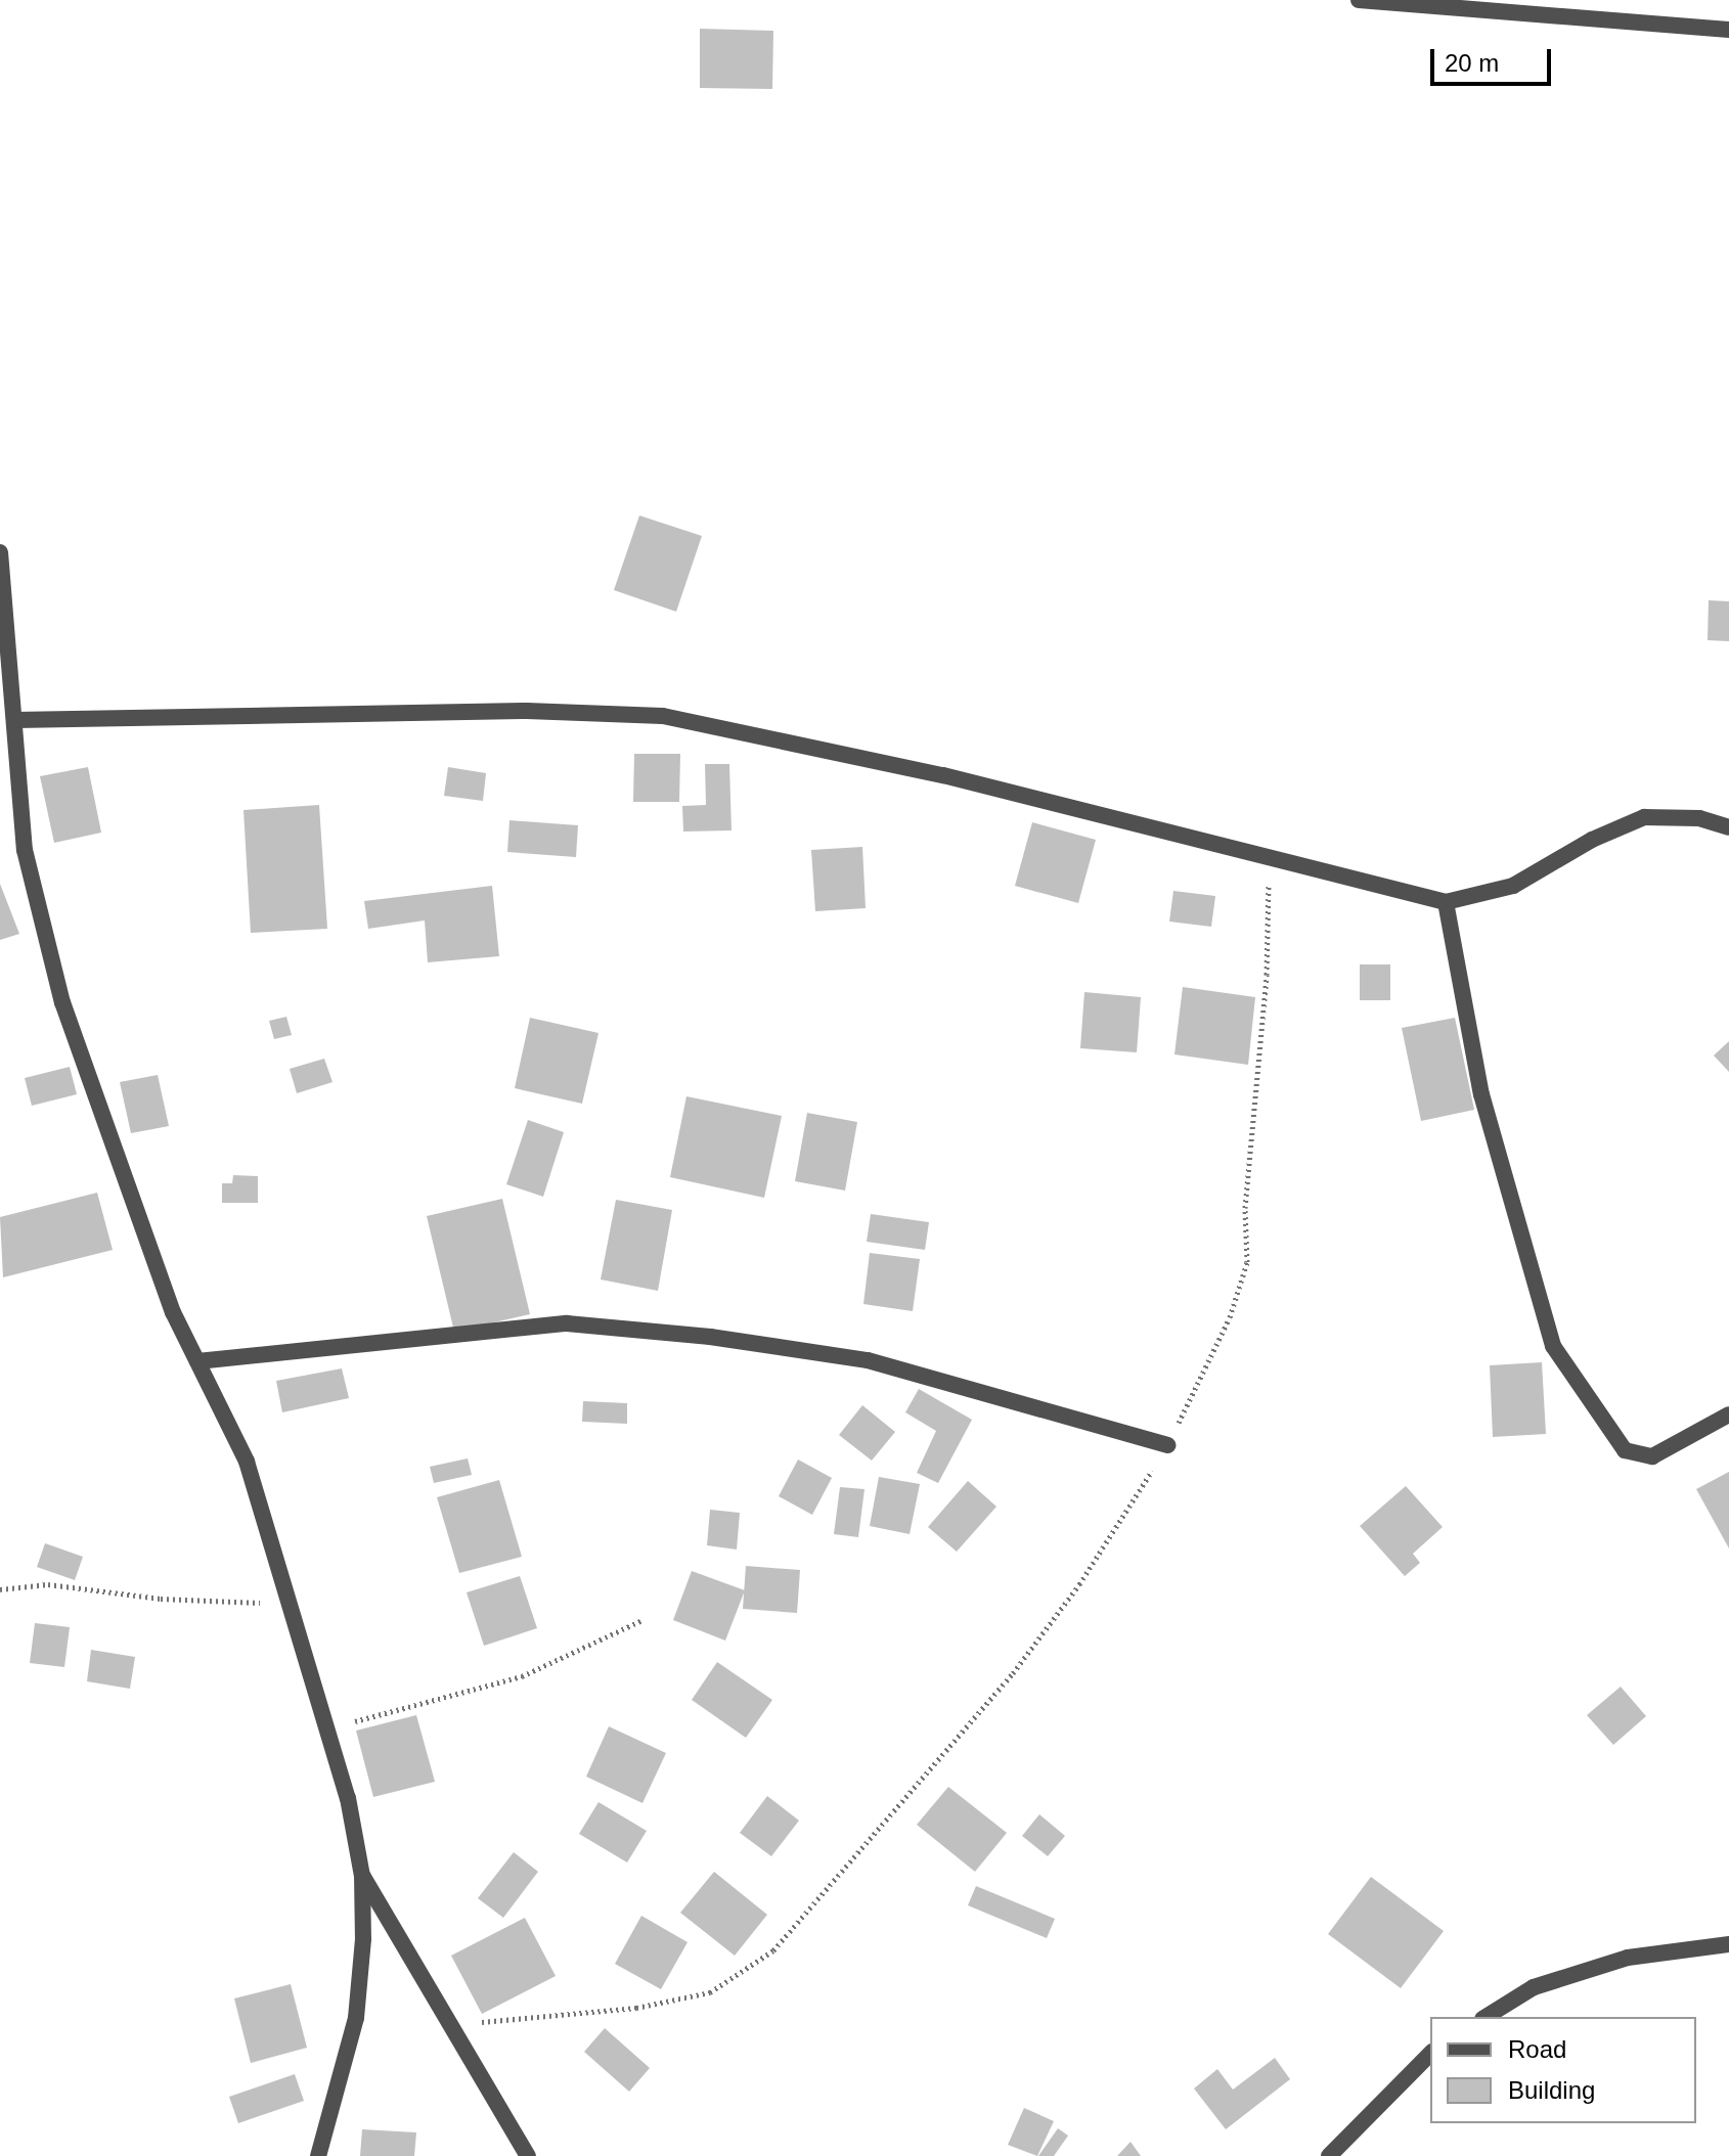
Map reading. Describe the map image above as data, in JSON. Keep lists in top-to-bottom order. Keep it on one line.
{"legend":["Road","Building"],"scale_bar":"20 m"}
